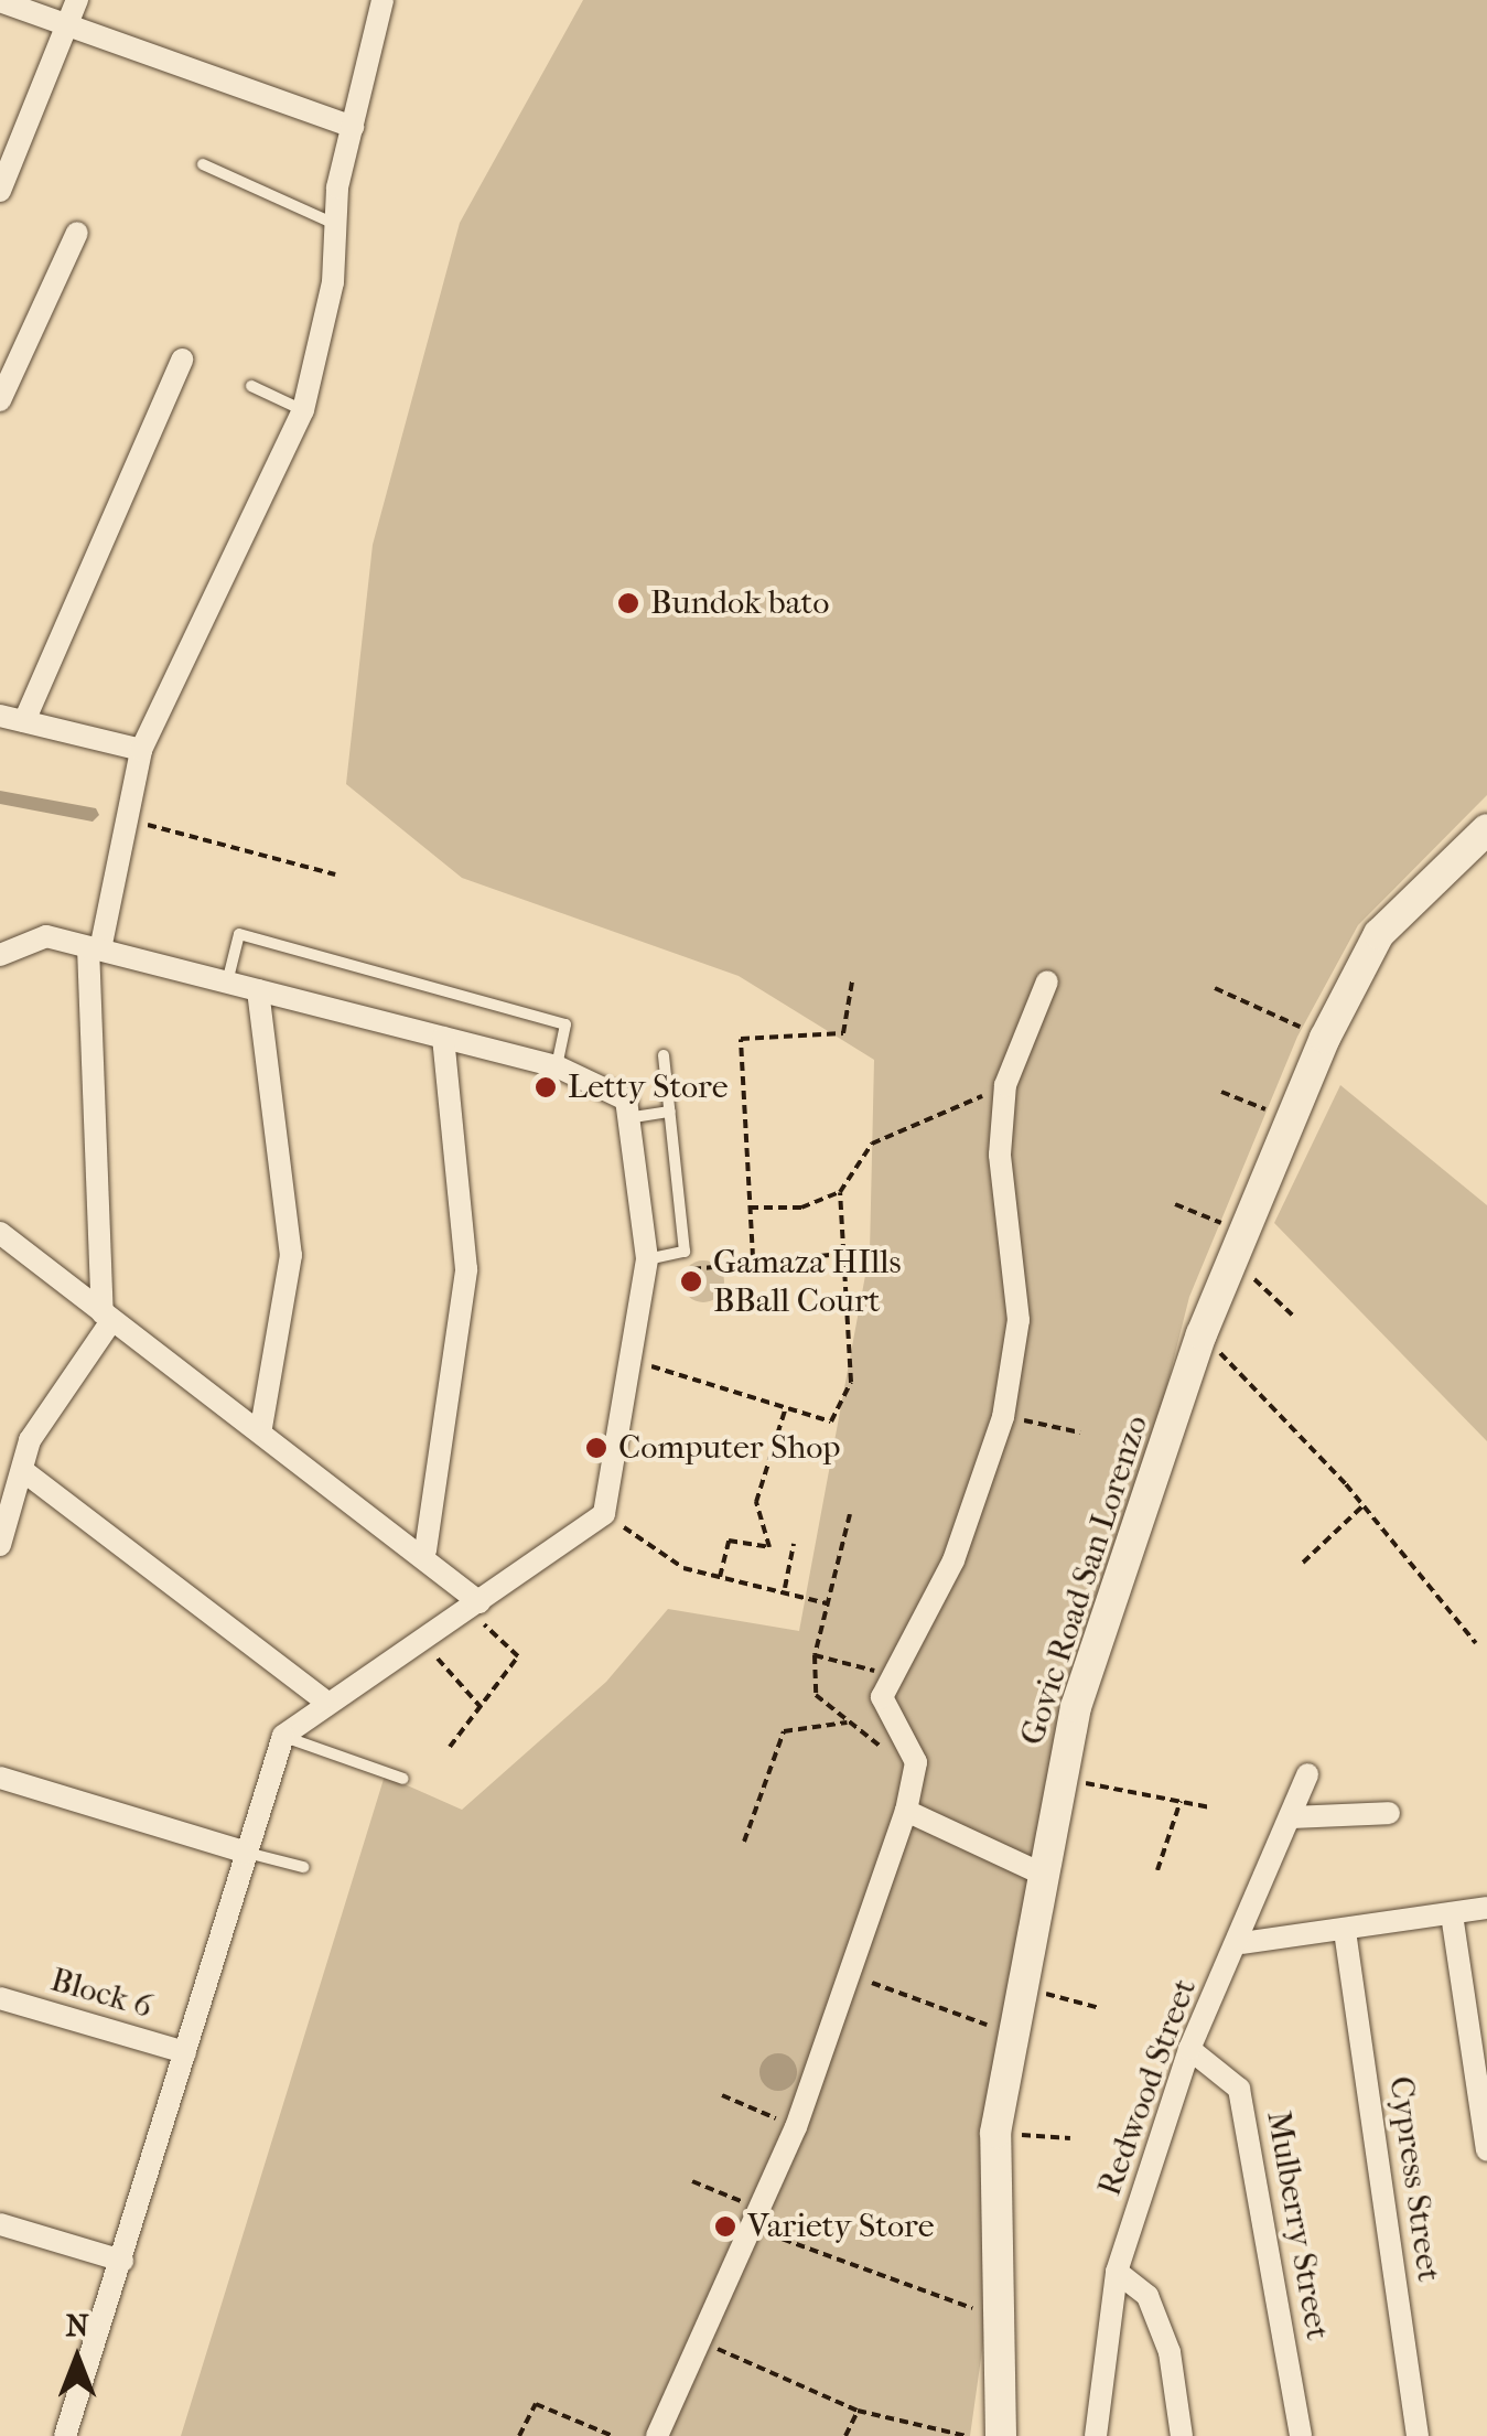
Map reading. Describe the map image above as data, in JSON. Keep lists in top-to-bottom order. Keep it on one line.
{"streets":{"main road":["Govic Road San Lorenzo"],"street":["Block 6","Redwood Street","Cypress Street","Mulberry Street"]},"crossings":[["Redwood Street","Mulberry Street"]],"places":["Bundok bato","Letty Store","Gamaza HIlls BBall Court","Computer Shop","Variety Store"],"north":"top"}
